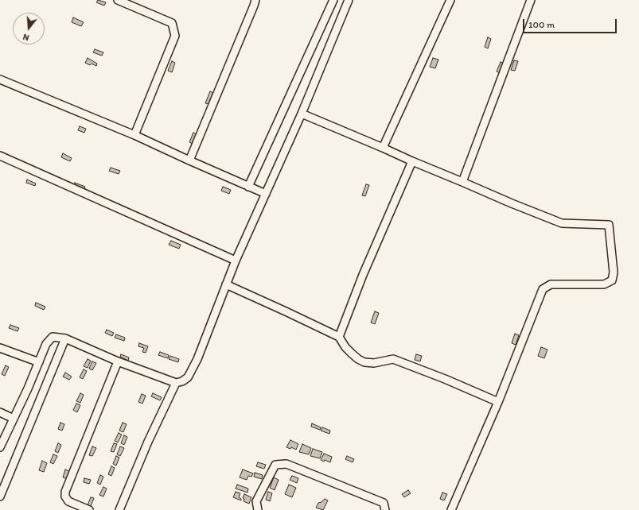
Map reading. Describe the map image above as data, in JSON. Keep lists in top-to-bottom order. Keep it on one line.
{"scale_bar":"100 m","north":"bottom"}
